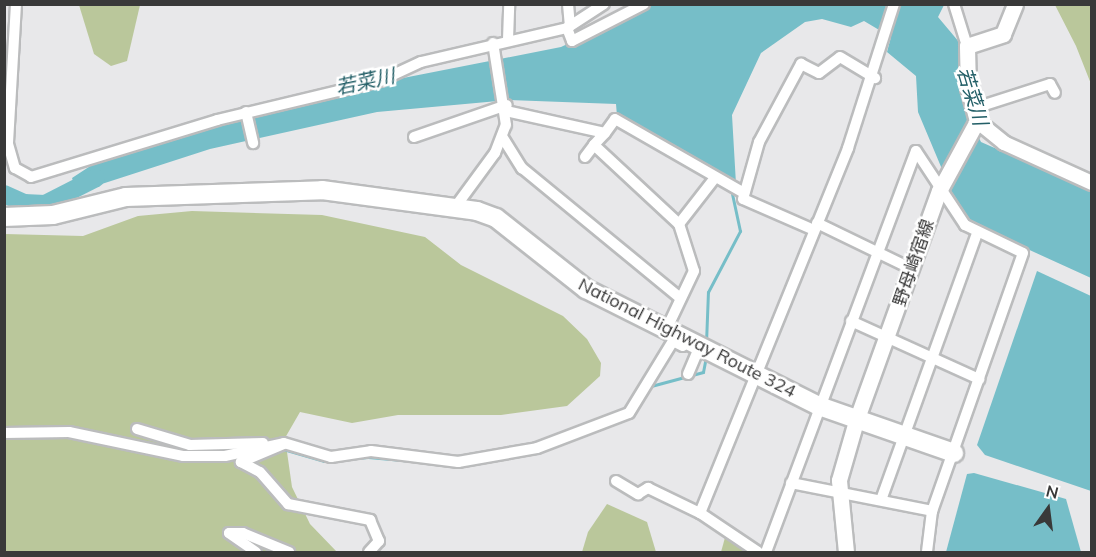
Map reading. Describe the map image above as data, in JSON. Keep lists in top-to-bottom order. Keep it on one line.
{"streets":{"highway":["National Highway Route 324"],"main road":["野母崎宿線"]},"crossings":[["野母崎宿線","National Highway Route 324"]],"water":["若菜川"],"north":"top"}
